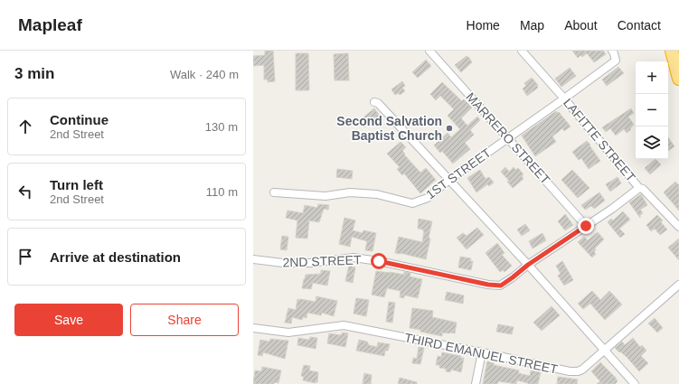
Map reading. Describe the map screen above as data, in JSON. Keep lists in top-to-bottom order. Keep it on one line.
{"streets":{"street":["MARRERO STREET","LAFITTE STREET","1ST STREET","2ND STREET","THIRD EMANUEL STREET"]},"crossings":[["MARRERO STREET","1ST STREET"],["MARRERO STREET","2ND STREET"],["LAFITTE STREET","1ST STREET"],["LAFITTE STREET","2ND STREET"]],"places":["Second Salvation Baptist Church"],"page":{"header":"Mapleaf","nav":["Home","Map","About","Contact"],"heading":["3 min","Walk · 240 m"],"map_buttons":["+","−"],"list":[["Continue","2nd Street","130 m"],["Turn left","2nd Street","110 m"],"Arrive at destination"],"buttons":["Save","Share"]}}
